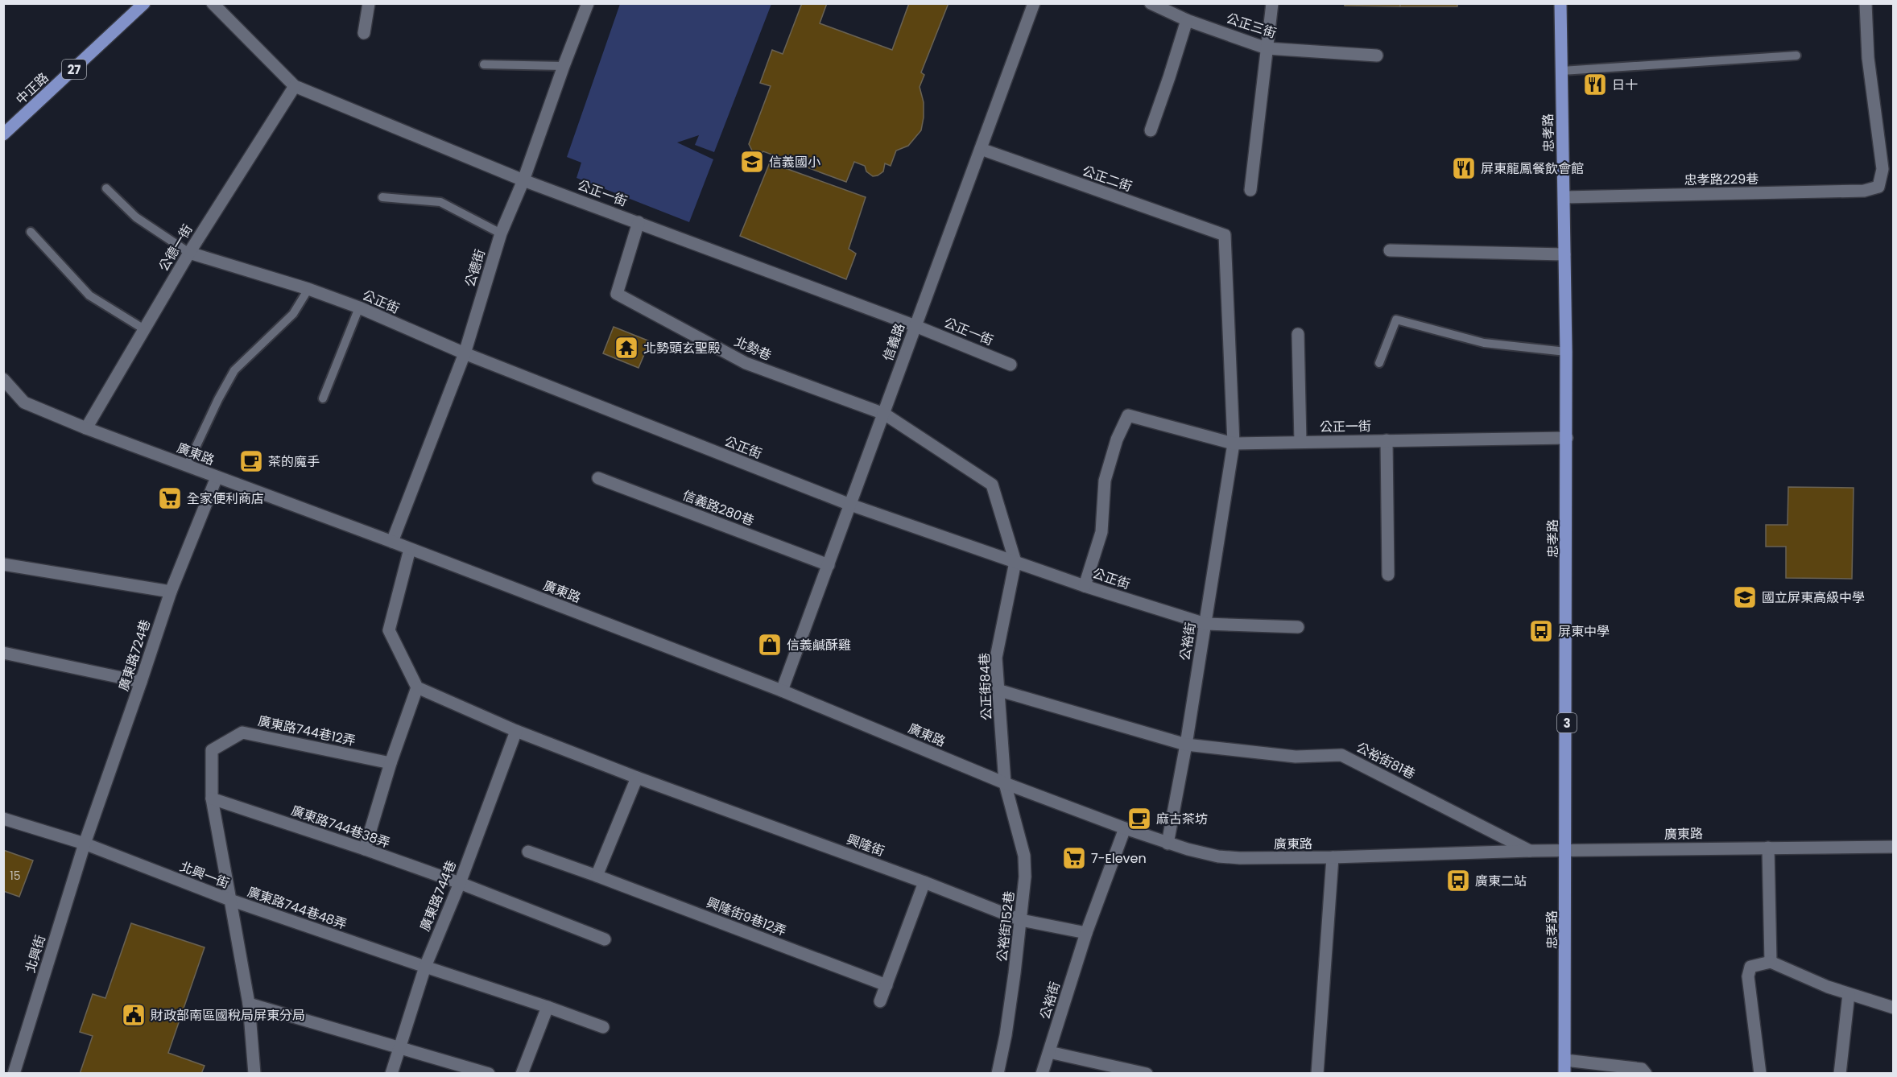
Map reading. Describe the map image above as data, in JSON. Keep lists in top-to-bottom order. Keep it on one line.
{"streets":{"main road":["27","中正路","忠孝路","3"],"street":["公正三街","公正二街","忠孝路229巷","公正一街","公德一街","公德街","公正街","信義路","北勢巷","廣東路","信義路280巷","公裕街","廣東路724巷","公正街84巷","廣東路744巷12弄","公裕街81巷","廣東路744巷38弄","興隆街","北興一街","廣東路744巷","廣東路744巷48弄","興隆街9巷12弄","公裕街152巷","北興街"]},"crossings":[["忠孝路","忠孝路229巷"],["忠孝路","公正一街"],["忠孝路","廣東路"],["公正二街","信義路"],["公正二街","公裕街"],["公正一街","公德一街"],["公正一街","公德街"],["公正一街","公正街"],["公正一街","信義路"],["公正一街","北勢巷"],["公正一街","公裕街"],["公德一街","公正街"],["公德一街","廣東路"],["公德街","公正街"],["公德街","廣東路"],["公正街","信義路"],["公正街","北勢巷"],["公正街","公裕街"],["公正街","公正街84巷"],["信義路","北勢巷"],["信義路","廣東路"],["信義路","信義路280巷"],["北勢巷","公正街84巷"],["廣東路","公裕街"],["廣東路","廣東路724巷"],["廣東路","公正街84巷"],["廣東路","公裕街81巷"],["廣東路","公裕街152巷"],["公裕街","公裕街81巷"],["公裕街","興隆街"],["廣東路724巷","北興一街"],["廣東路724巷","北興街"],["公正街84巷","公裕街81巷"],["公正街84巷","公裕街152巷"],["廣東路744巷12弄","廣東路744巷38弄"],["廣東路744巷12弄","廣東路744巷48弄"],["廣東路744巷38弄","廣東路744巷"],["廣東路744巷38弄","廣東路744巷48弄"],["興隆街","公裕街152巷"],["北興一街","廣東路744巷48弄"],["北興一街","北興街"],["廣東路744巷","廣東路744巷48弄"]],"places":{"restaurant":["日十","屏東龍鳳餐飲會館"],"school or university":["信義國小","國立屏東高級中學"],"temple":["北勢頭玄聖殿"],"cafe":["茶的魔手","麻古茶坊"],"supermarket":["全家便利商店","7-Eleven"],"bus stop":["屏東中學","廣東二站"],"shop":["信義鹹酥雞"],"public building":["財政部南區國稅局屏東分局"]},"house_numbers":["15"]}
